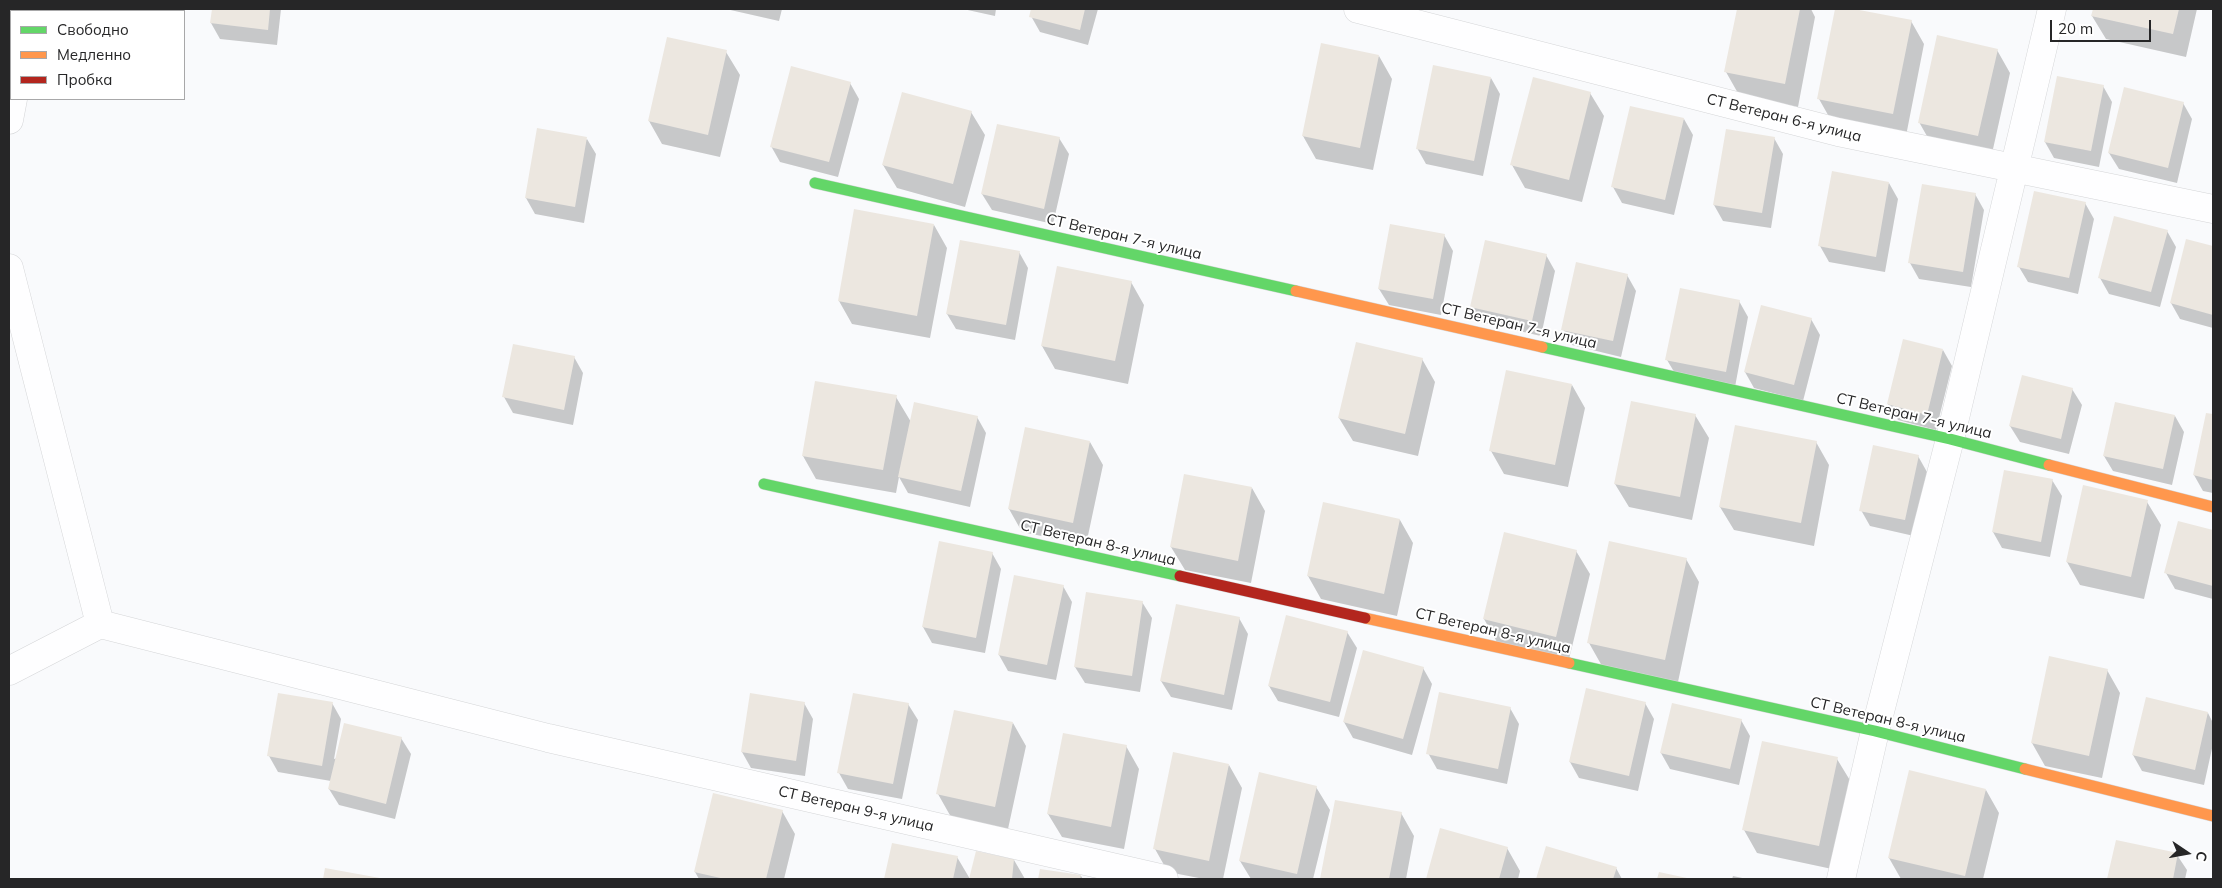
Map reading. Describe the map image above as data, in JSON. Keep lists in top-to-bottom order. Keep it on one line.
{"streets":{"street":["СТ Ветеран 6-я улица","СТ Ветеран 7-я улица","СТ Ветеран 8-я улица","СТ Ветеран 9-я улица"]},"legend":["Свободно","Медленно","Пробка"],"scale_bar":"20 m","north":"right"}
